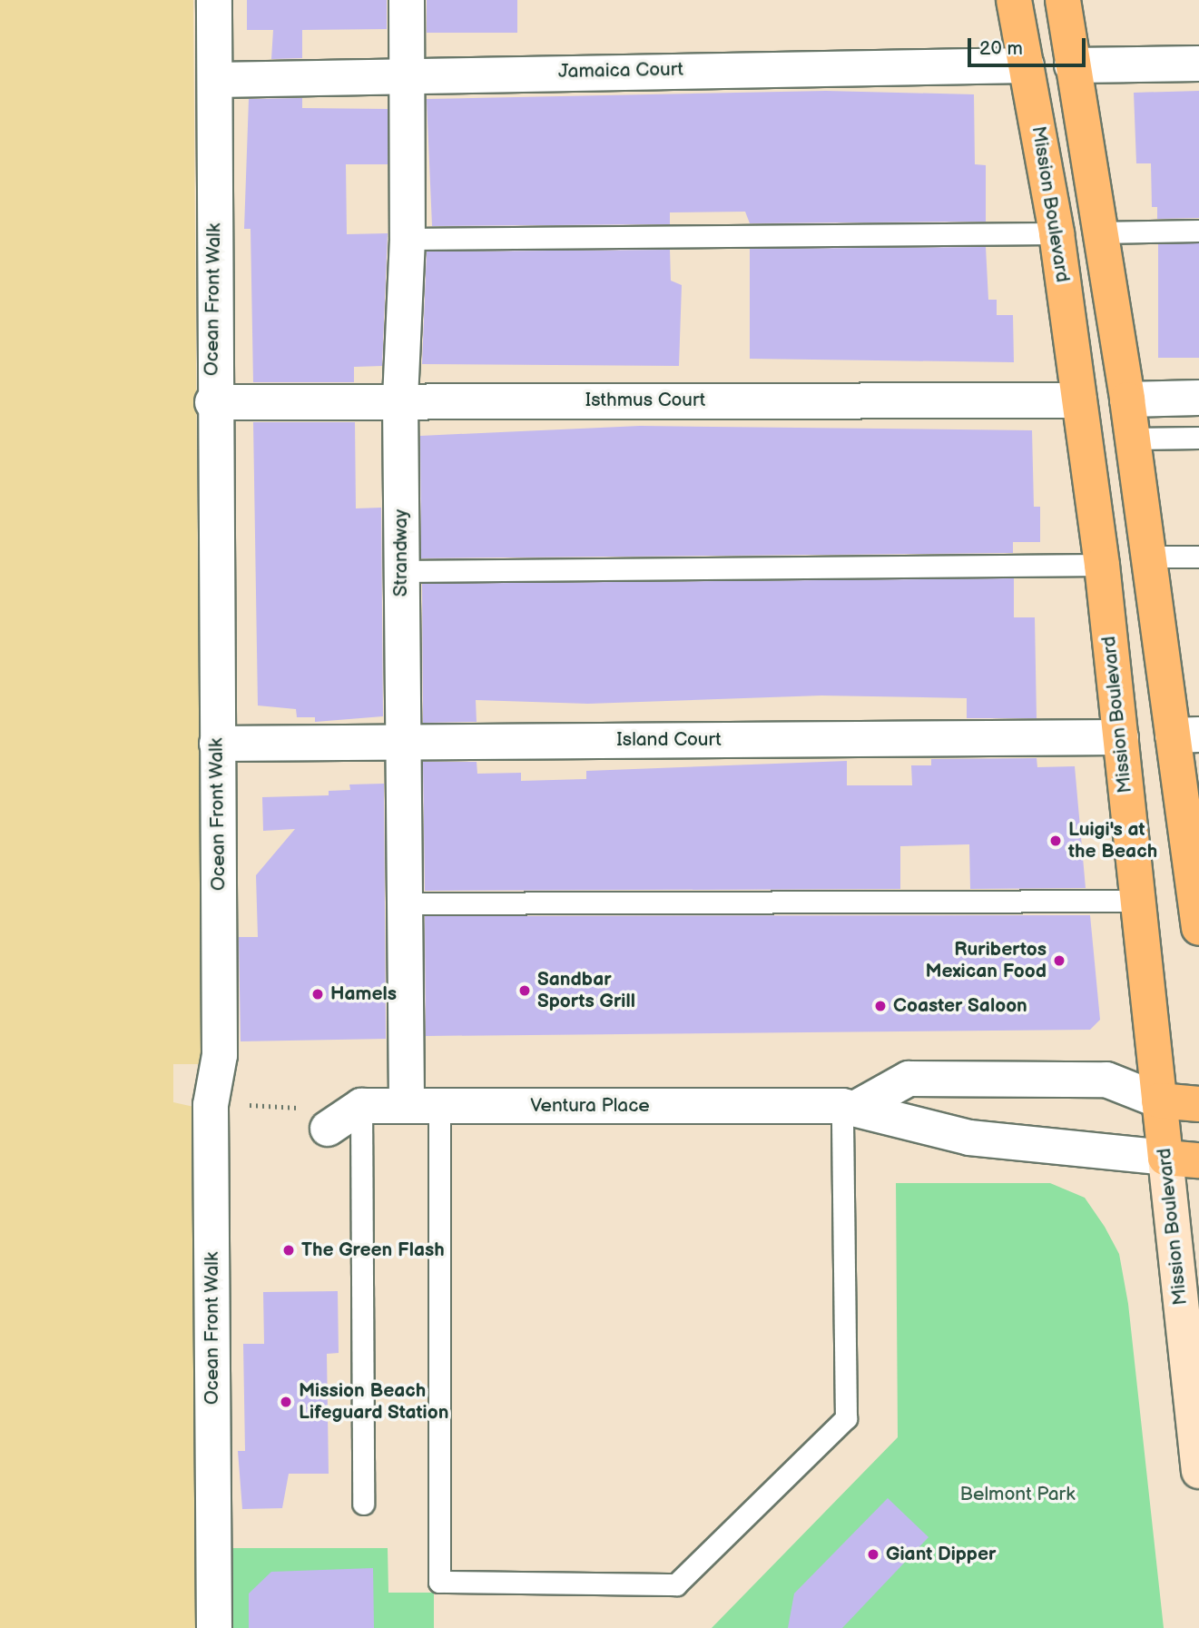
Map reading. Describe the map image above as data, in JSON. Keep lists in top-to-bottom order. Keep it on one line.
{"streets":{"main road":["Mission Boulevard"],"street":["Jamaica Court","Ocean Front Walk","Isthmus Court","Strandway","Island Court","Ventura Place"]},"crossings":[["Jamaica Court","Mission Boulevard"],["Jamaica Court","Ocean Front Walk"],["Jamaica Court","Strandway"],["Mission Boulevard","Isthmus Court"],["Mission Boulevard","Island Court"],["Mission Boulevard","Ventura Place"],["Ocean Front Walk","Isthmus Court"],["Ocean Front Walk","Island Court"],["Isthmus Court","Strandway"],["Strandway","Island Court"],["Strandway","Ventura Place"]],"parks":["Belmont Park"],"places":["Luigi's at the Beach","Ruribertos Mexican Food","Sandbar Sports Grill","Hamels","Coaster Saloon","The Green Flash","Mission Beach Lifeguard Station","Giant Dipper"],"scale_bar":"20 m"}
